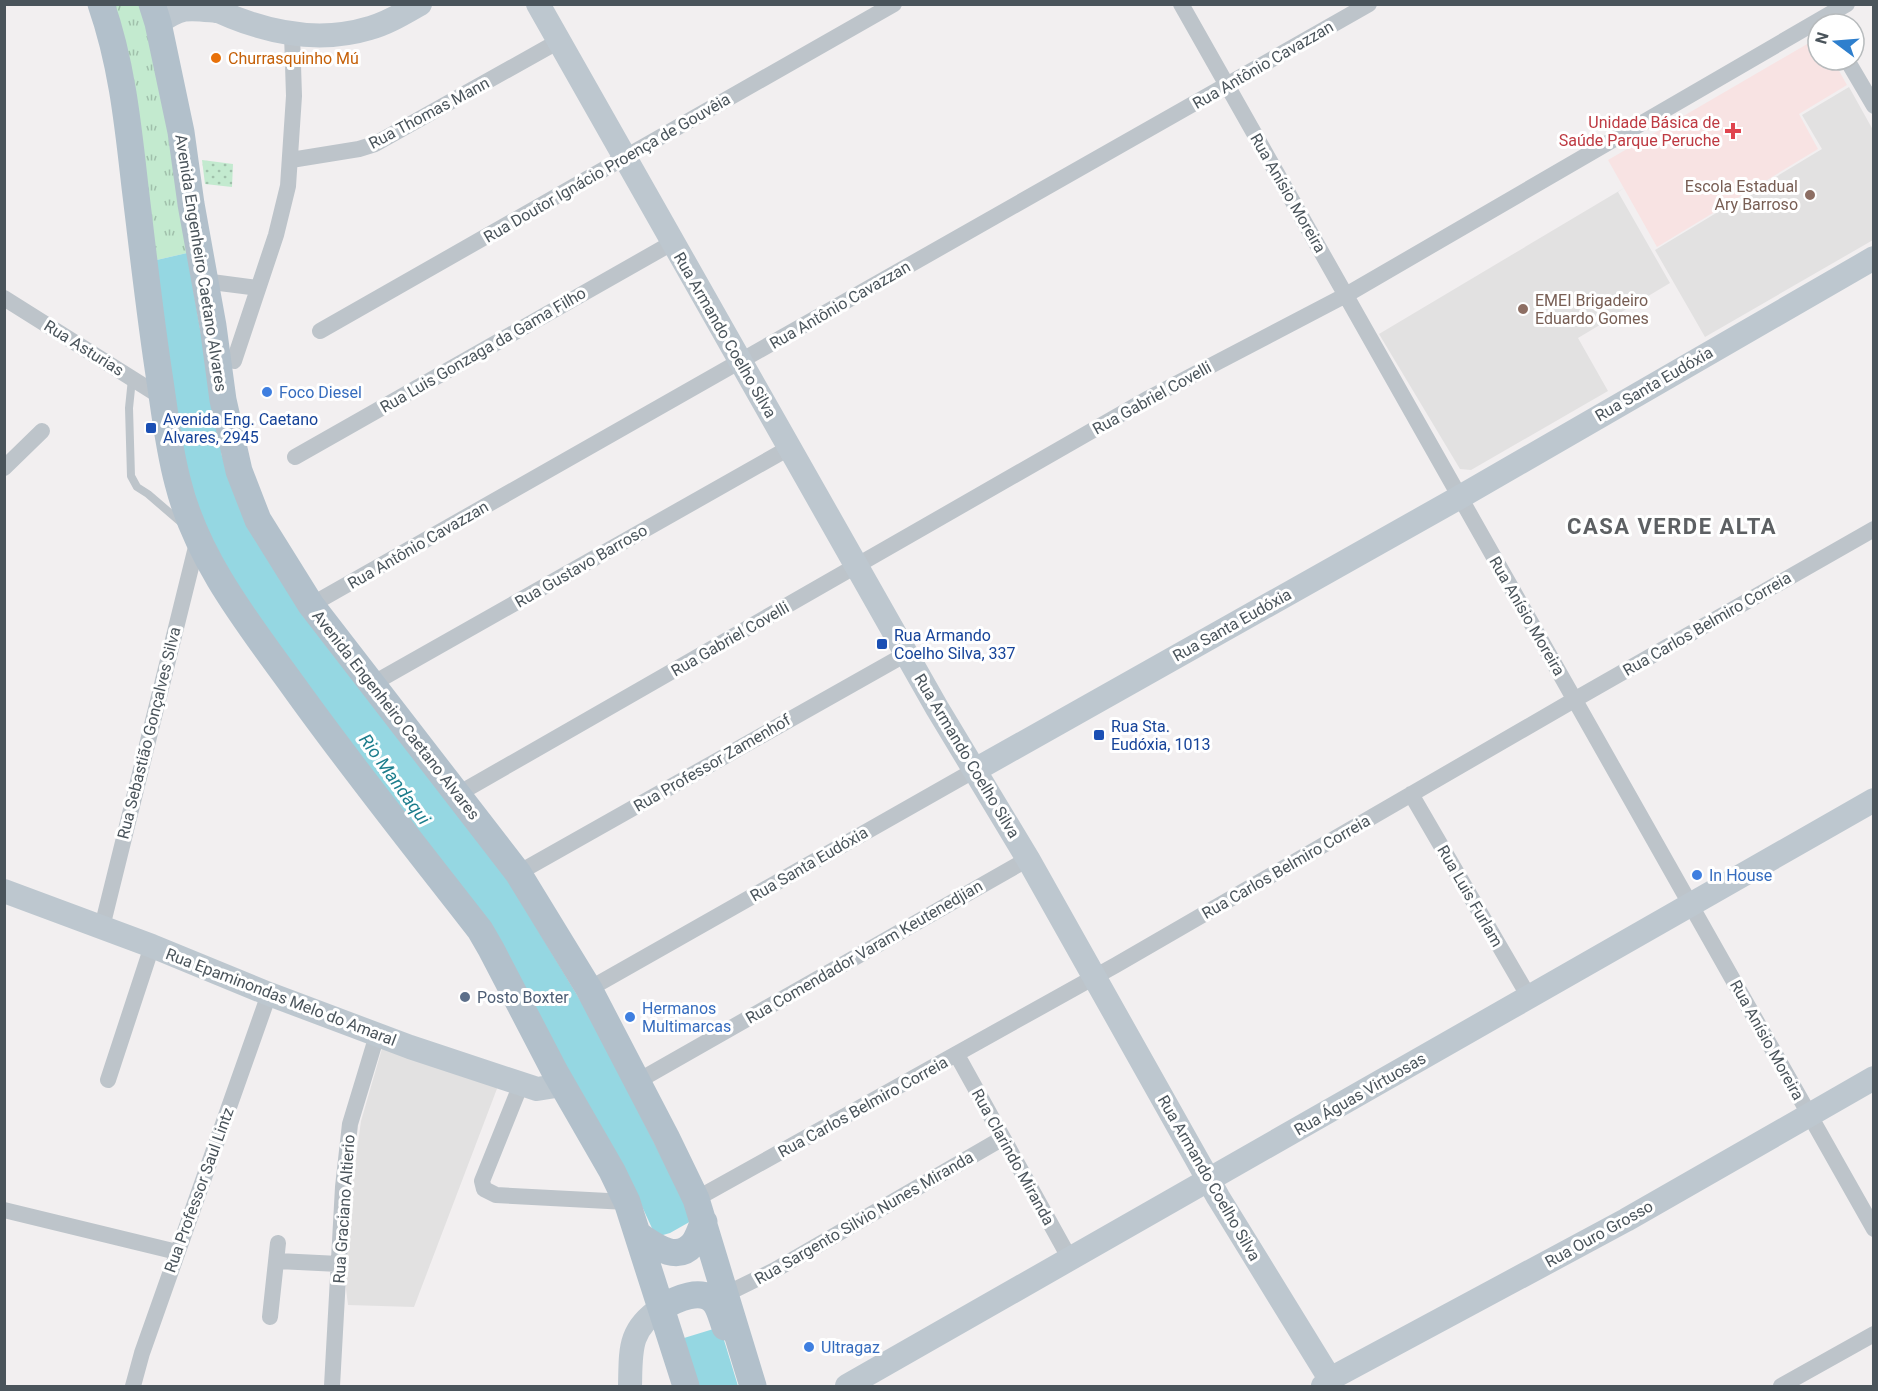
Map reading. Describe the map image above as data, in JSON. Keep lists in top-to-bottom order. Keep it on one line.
{"streets":{"main road":["Avenida Engenheiro Caetano Alvares"],"street":["Rua Antônio Cavazzan","Rua Thomas Mann","Rua Doutor Ignácio Proença de Gouvêia","Rua Anísio Moreira","Rua Armando Coelho Silva","Rua Asturias","Rua Luis Gonzaga da Gama Filho","Rua Santa Eudóxia","Rua Gabriel Covelli","Rua Gustavo Barroso","Rua Carlos Belmiro Correia","Rua Sebastião Gonçalves Silva","Rua Professor Zamenhof","Rua Luis Furlam","Rua Comendador Varam Keutenedjian","Rua Epaminondas Melo do Amaral","Rua Águas Virtuosas","Rua Clarindo Miranda","Rua Professor Saul Lintz","Rua Graciano Altierio","Rua Sargento Silvio Nunes Miranda","Rua Ouro Grosso"]},"crossings":[["Rua Antônio Cavazzan","Rua Anísio Moreira"],["Rua Antônio Cavazzan","Avenida Engenheiro Caetano Alvares"],["Rua Antônio Cavazzan","Rua Armando Coelho Silva"],["Rua Thomas Mann","Rua Armando Coelho Silva"],["Rua Doutor Ignácio Proença de Gouvêia","Rua Armando Coelho Silva"],["Rua Anísio Moreira","Rua Santa Eudóxia"],["Rua Anísio Moreira","Rua Gabriel Covelli"],["Rua Anísio Moreira","Rua Carlos Belmiro Correia"],["Rua Anísio Moreira","Rua Águas Virtuosas"],["Rua Anísio Moreira","Rua Ouro Grosso"],["Avenida Engenheiro Caetano Alvares","Rua Santa Eudóxia"],["Avenida Engenheiro Caetano Alvares","Rua Gabriel Covelli"],["Avenida Engenheiro Caetano Alvares","Rua Gustavo Barroso"],["Avenida Engenheiro Caetano Alvares","Rua Carlos Belmiro Correia"],["Avenida Engenheiro Caetano Alvares","Rua Professor Zamenhof"],["Avenida Engenheiro Caetano Alvares","Rua Comendador Varam Keutenedjian"],["Avenida Engenheiro Caetano Alvares","Rua Sargento Silvio Nunes Miranda"],["Rua Armando Coelho Silva","Rua Luis Gonzaga da Gama Filho"],["Rua Armando Coelho Silva","Rua Santa Eudóxia"],["Rua Armando Coelho Silva","Rua Gabriel Covelli"],["Rua Armando Coelho Silva","Rua Gustavo Barroso"],["Rua Armando Coelho Silva","Rua Carlos Belmiro Correia"],["Rua Armando Coelho Silva","Rua Professor Zamenhof"],["Rua Armando Coelho Silva","Rua Comendador Varam Keutenedjian"],["Rua Armando Coelho Silva","Rua Águas Virtuosas"],["Rua Armando Coelho Silva","Rua Ouro Grosso"],["Rua Carlos Belmiro Correia","Rua Luis Furlam"],["Rua Carlos Belmiro Correia","Rua Clarindo Miranda"],["Rua Sebastião Gonçalves Silva","Rua Epaminondas Melo do Amaral"],["Rua Luis Furlam","Rua Águas Virtuosas"],["Rua Epaminondas Melo do Amaral","Rua Professor Saul Lintz"],["Rua Epaminondas Melo do Amaral","Rua Graciano Altierio"],["Rua Águas Virtuosas","Rua Clarindo Miranda"],["Rua Clarindo Miranda","Rua Sargento Silvio Nunes Miranda"]],"districts":["CASA VERDE ALTA"],"water":["Rio Mandaqui"],"places":{"other":["Churrasquinho Mú","Escola Estadual Ary Barroso","EMEI Brigadeiro Eduardo Gomes","Foco Diesel","In House","Posto Boxter","Hermanos Multimarcas","Ultragaz"],"health":["Unidade Básica de Saúde Parque Peruche"],"transit":["Avenida Eng. Caetano Alvares, 2945","Rua Armando Coelho Silva, 337","Rua Sta. Eudóxia, 1013"]},"north":"left"}
